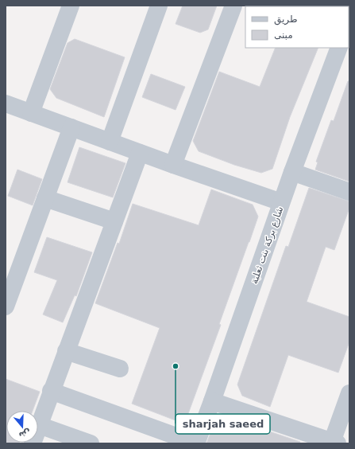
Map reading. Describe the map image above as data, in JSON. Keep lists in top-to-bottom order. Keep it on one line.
{"streets":{"street":["شارع بركة بنت ثعلبة"]},"places":["sharjah saeed"],"legend":["طريق","مبنى"],"north":"bottom"}
